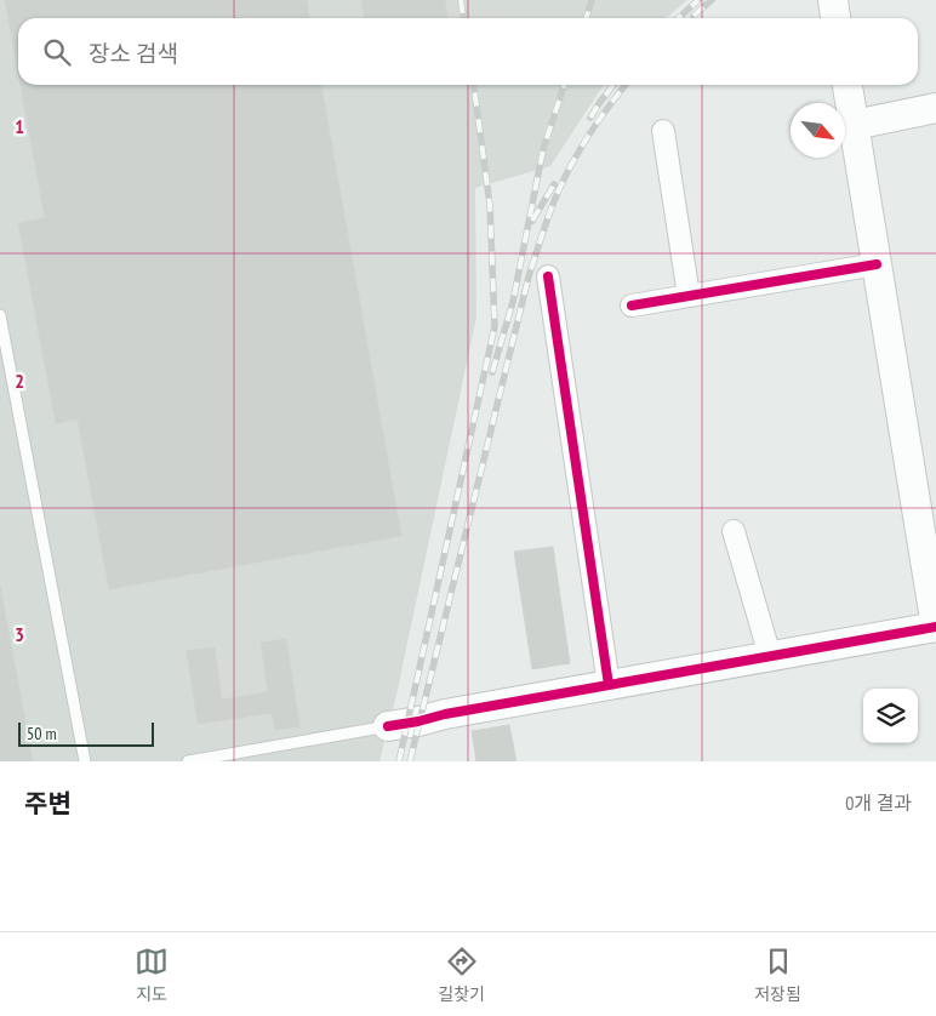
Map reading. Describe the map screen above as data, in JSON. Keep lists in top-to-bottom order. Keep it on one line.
{"scale_bar":"50 m","north":"bottom right","page":{"search":"장소 검색","scale":"50 m","heading":["주변","0개 결과"],"nav":["지도","길찾기","저장됨"]},"grid":{"rows":["1","2","3"]}}
